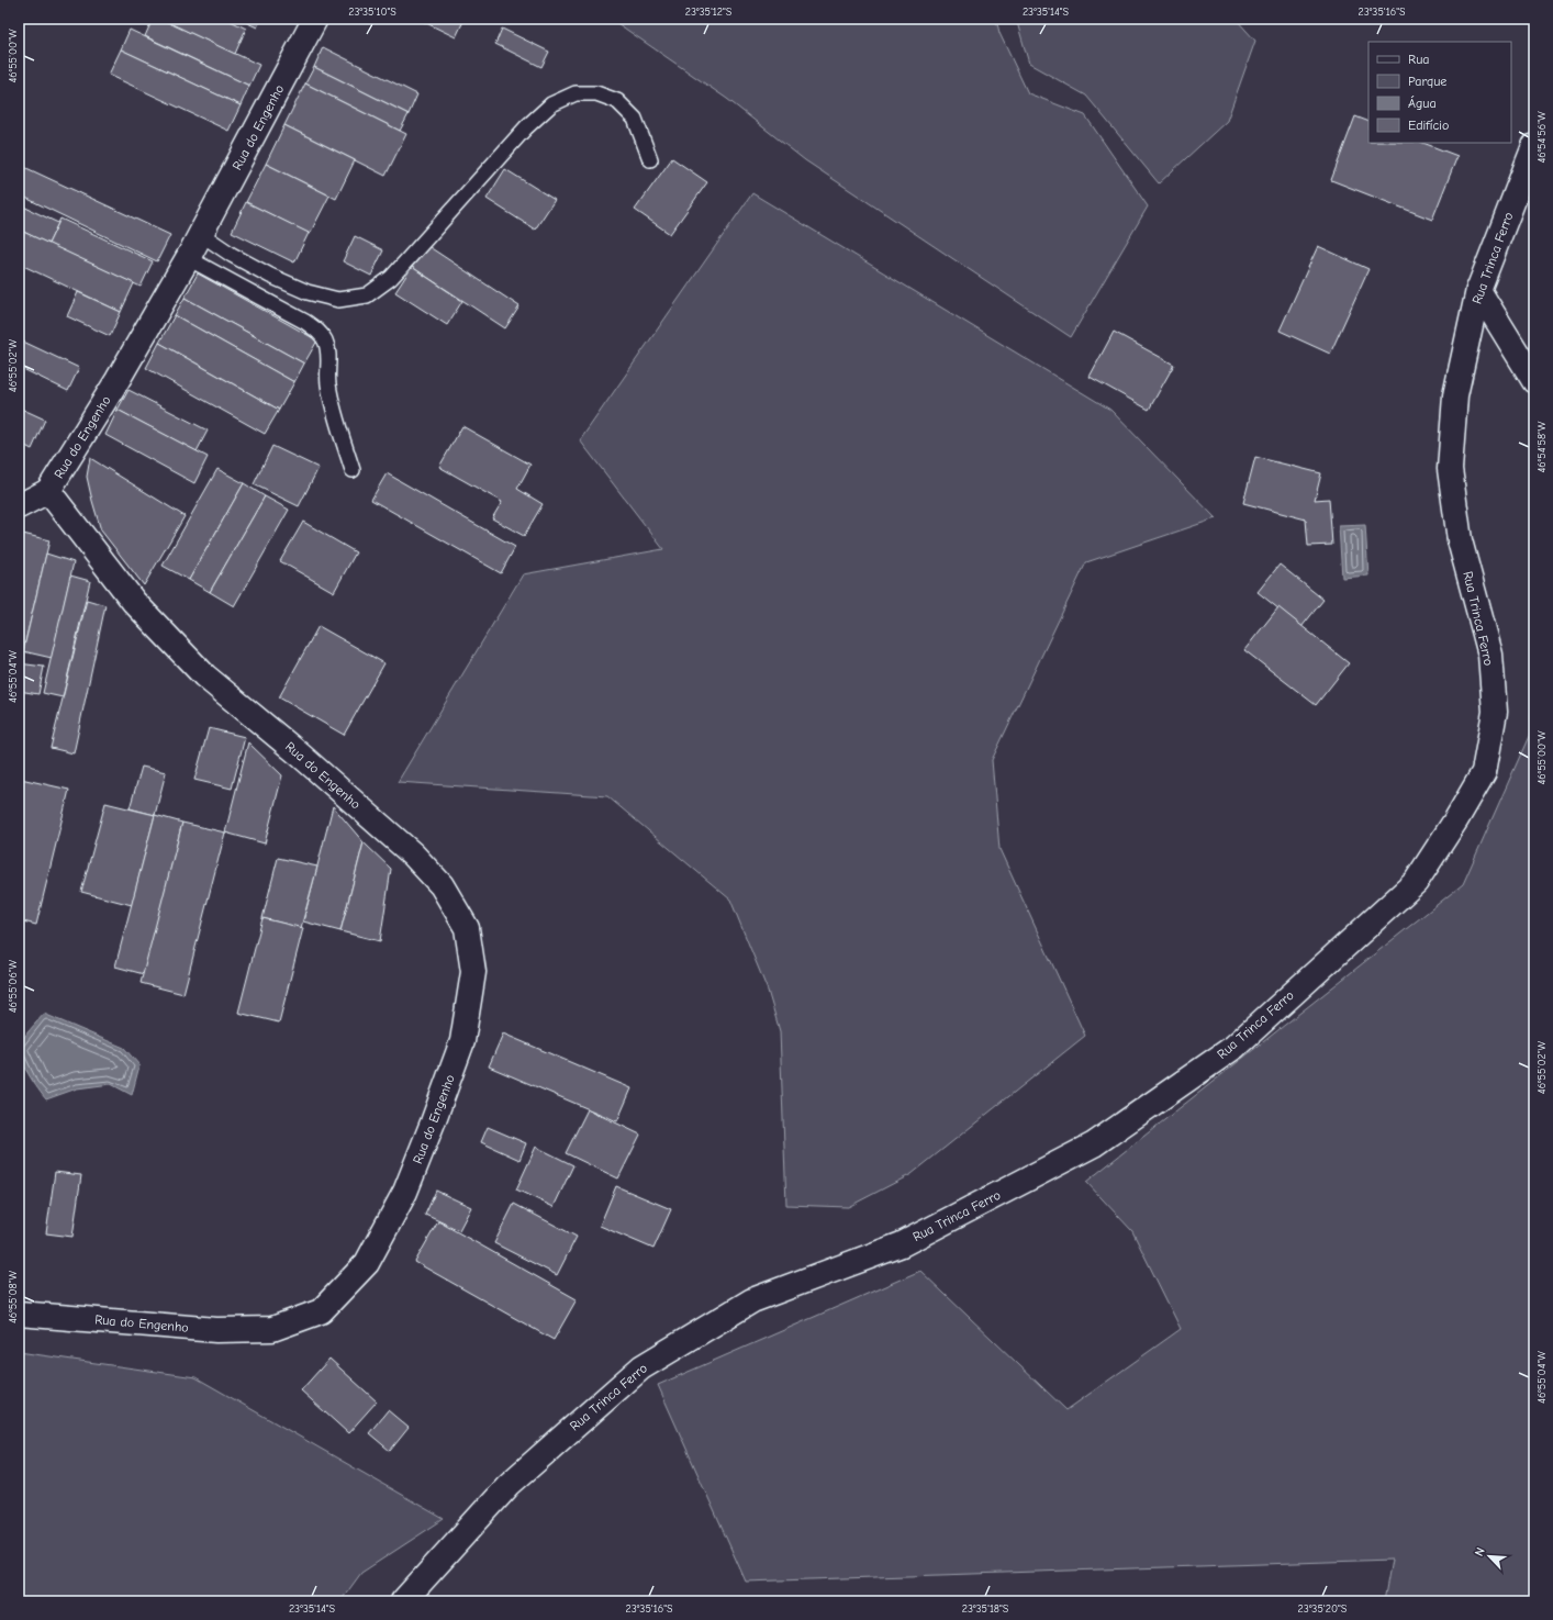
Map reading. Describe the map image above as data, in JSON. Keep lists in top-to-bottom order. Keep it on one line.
{"streets":{"street":["Rua do Engenho","Rua Trinca Ferro"]},"legend":["Rua","Parque","Água","Edifício"],"north":"top left","coordinates":["23°35'10\"S","23°35'12\"S","23°35'14\"S","23°35'16\"S","46°55'00\"W","46°54'56\"W","46°55'02\"W","46°54'58\"W","46°55'04\"W","46°55'06\"W","46°55'08\"W","23°35'18\"S","23°35'20\"S"]}
